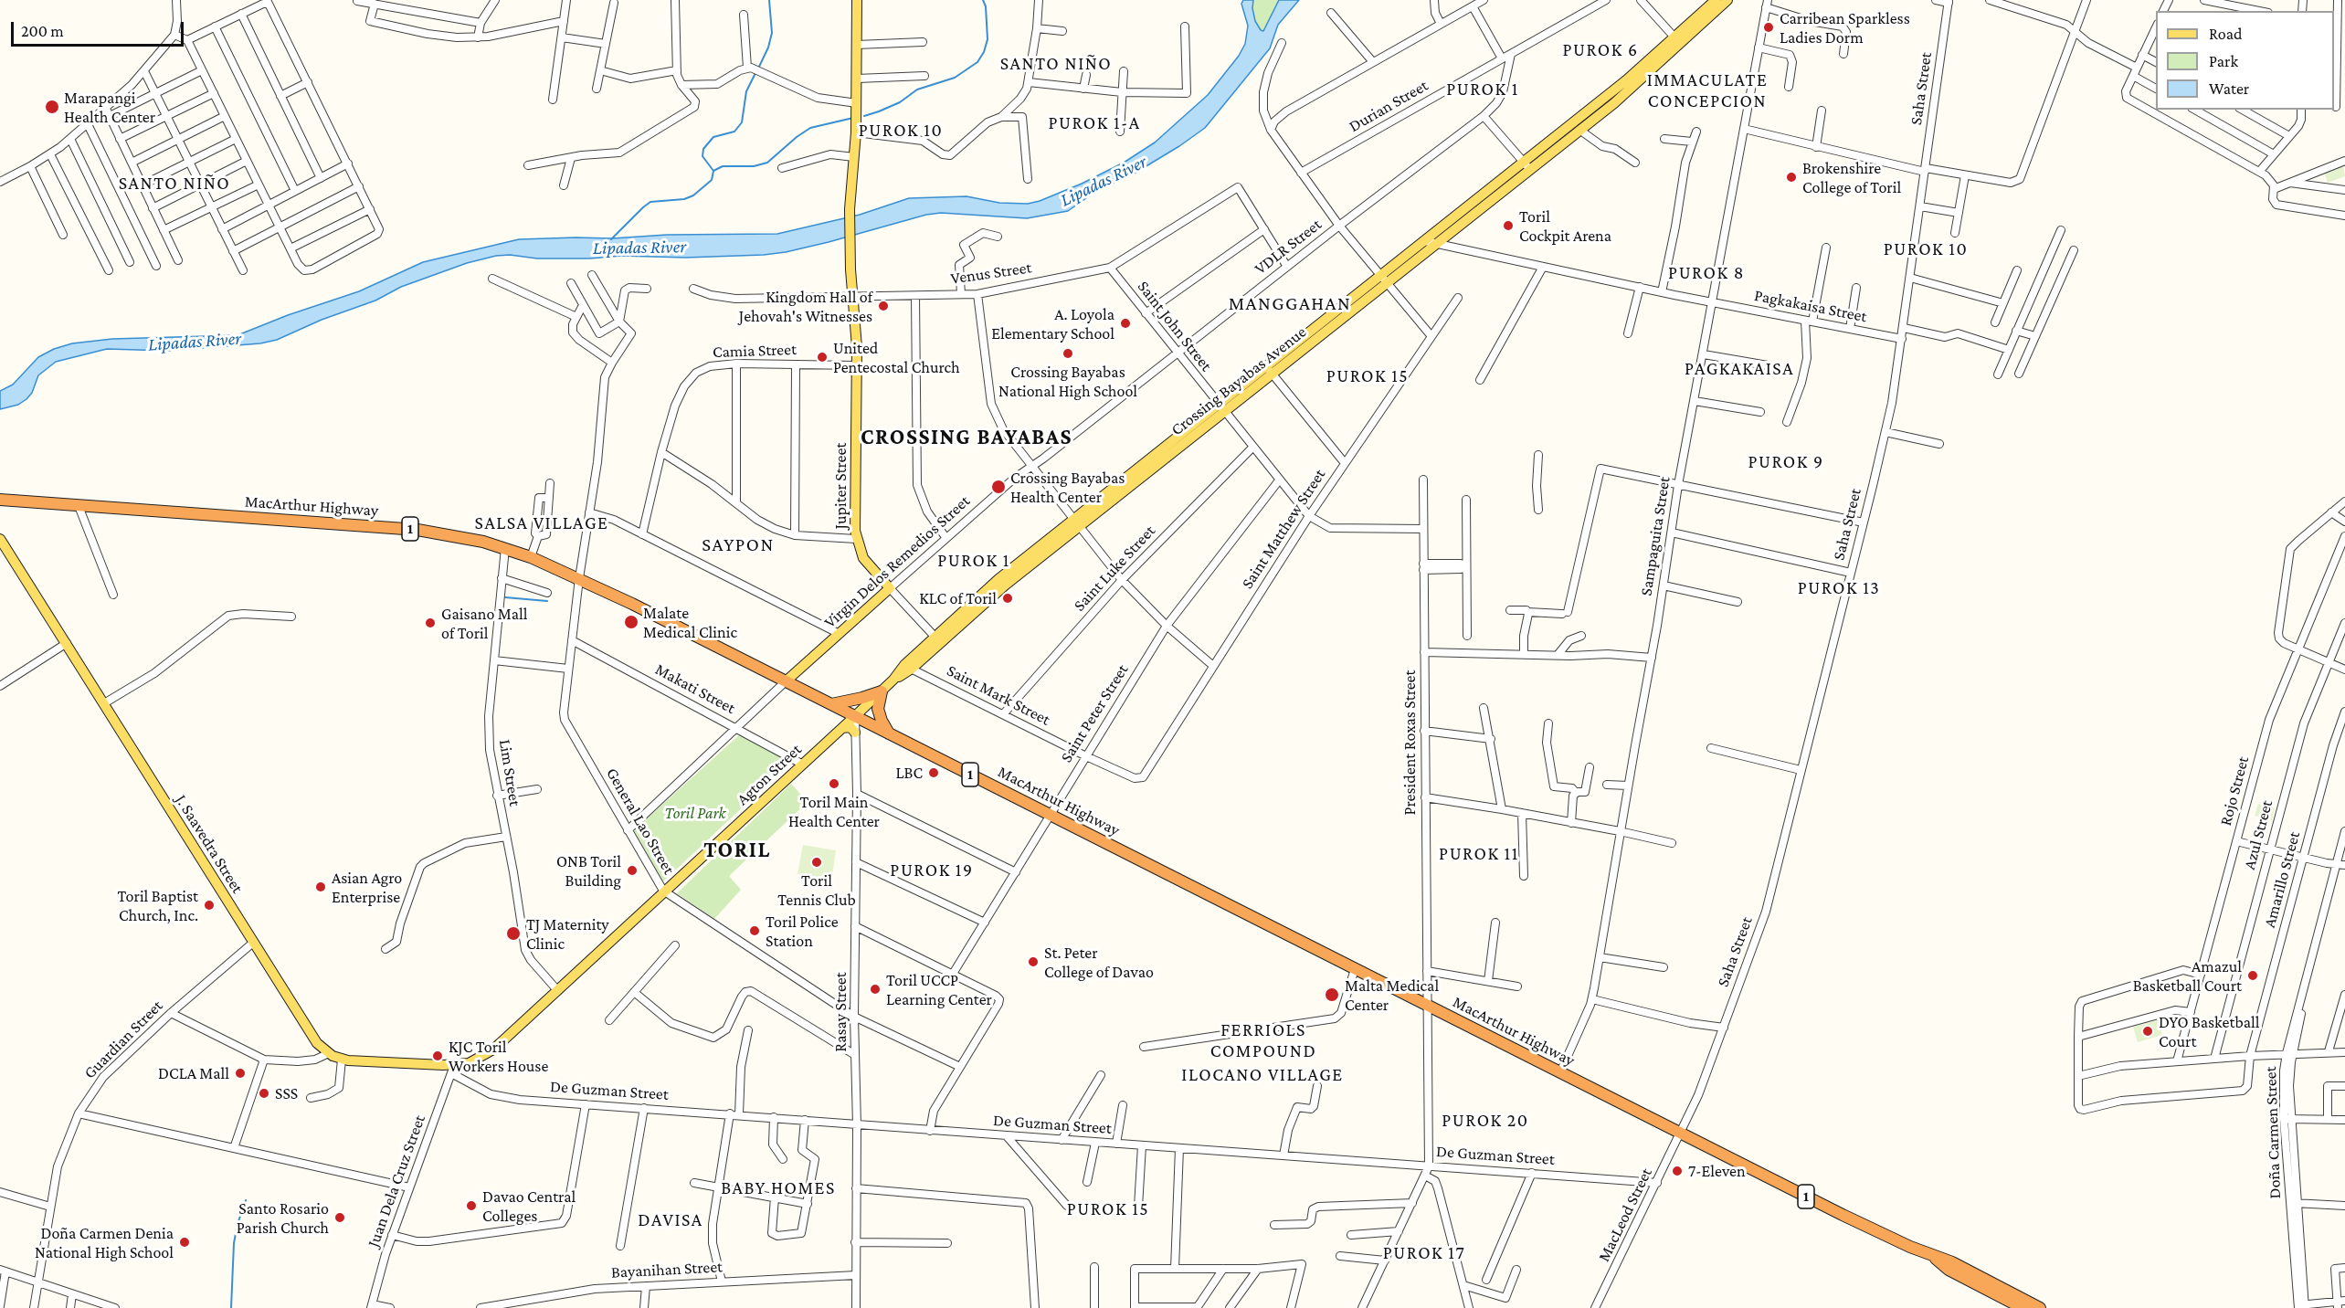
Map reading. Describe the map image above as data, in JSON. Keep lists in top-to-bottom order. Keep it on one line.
{"streets":{"highway":["MacArthur Highway","1"],"main road":["Crossing Bayabas Avenue","Jupiter Street","Virgin Delos Remedios Street","Agton Street","J. Saavedra Street"],"street":["Saha Street","Durian Street","VDLR Street","Venus Street","Pagkakaisa Street","Saint John Street","Camia Street","Saint Matthew Street","Sampaguita Street","Saint Luke Street","Makati Street","Saint Mark Street","Saint Peter Street","President Roxas Street","Lim Street","Rojo Street","General Lao Street","Azul Street","Amarillo Street","Rasay Street","Guardian Street","De Guzman Street","Doña Carmen Street","Juan Dela Cruz Street","MacLeod Street","Bayanihan Street"]},"crossings":[["Saha Street","Pagkakaisa Street"],["Saha Street","MacArthur Highway"],["Saha Street","MacLeod Street"],["Durian Street","VDLR Street"],["VDLR Street","Saint John Street"],["VDLR Street","Virgin Delos Remedios Street"],["Venus Street","Saint John Street"],["Venus Street","Jupiter Street"],["Pagkakaisa Street","Crossing Bayabas Avenue"],["Pagkakaisa Street","Sampaguita Street"],["Saint John Street","Crossing Bayabas Avenue"],["Saint John Street","Saint Matthew Street"],["Saint John Street","Saint Luke Street"],["Saint John Street","Saint Peter Street"],["Saint John Street","President Roxas Street"],["Camia Street","Jupiter Street"],["Crossing Bayabas Avenue","Jupiter Street"],["Crossing Bayabas Avenue","MacArthur Highway"],["Crossing Bayabas Avenue","Saint Mark Street"],["Crossing Bayabas Avenue","Agton Street"],["Crossing Bayabas Avenue","Rasay Street"],["Jupiter Street","Virgin Delos Remedios Street"],["MacArthur Highway","Sampaguita Street"],["MacArthur Highway","Virgin Delos Remedios Street"],["MacArthur Highway","Saint Peter Street"],["MacArthur Highway","President Roxas Street"],["MacArthur Highway","Lim Street"],["MacArthur Highway","Agton Street"],["MacArthur Highway","General Lao Street"],["MacArthur Highway","Rasay Street"],["MacArthur Highway","MacLeod Street"],["Saint Matthew Street","Saint Mark Street"],["Saint Luke Street","Saint Mark Street"],["Makati Street","Agton Street"],["Makati Street","General Lao Street"],["Saint Mark Street","Saint Peter Street"],["President Roxas Street","De Guzman Street"],["Lim Street","Agton Street"],["Agton Street","General Lao Street"],["Agton Street","J. Saavedra Street"],["Agton Street","Rasay Street"],["Agton Street","De Guzman Street"],["Agton Street","Juan Dela Cruz Street"],["General Lao Street","Rasay Street"],["J. Saavedra Street","Guardian Street"],["J. Saavedra Street","De Guzman Street"],["J. Saavedra Street","Juan Dela Cruz Street"],["Rasay Street","De Guzman Street"],["Rasay Street","Bayanihan Street"],["De Guzman Street","Juan Dela Cruz Street"],["De Guzman Street","MacLeod Street"]],"districts":["PUROK 6","SANTO NIÑO","IMMACULATE CONCEPCION","PUROK 1","PUROK 1-A","PUROK 10","SANTO NIÑO","PUROK 10","PUROK 8","MANGGAHAN","PAGKAKAISA","PUROK 15","CROSSING BAYABAS","PUROK 9","SALSA VILLAGE","SAYPON","PUROK 1","PUROK 13","TORIL","PUROK 11","PUROK 19","FERRIOLS COMPOUND","ILOCANO VILLAGE","PUROK 20","BABY HOMES","PUROK 15","DAVISA","PUROK 17"],"water":["Lipadas River"],"parks":["Toril Park"],"places":["Carribean Sparkless Ladies Dorm","Marapangi Health Center","Brokenshire College of Toril","Toril Cockpit Arena","Kingdom Hall of Jehovah's Witnesses","A. Loyola Elementary School","Crossing Bayabas National High School","United Pentecostal Church","Crossing Bayabas Health Center","KLC of Toril","Malate Medical Clinic","Gaisano Mall of Toril","LBC","Toril Main Health Center","Toril Tennis Club","ONB Toril Building","Asian Agro Enterprise","Toril Baptist Church, Inc.","Toril Police Station","TJ Maternity Clinic","St. Peter College of Davao","Amazul Basketball Court","Toril UCCP Learning Center","Malta Medical Center","DYO Basketball Court","KJC Toril Workers House","DCLA Mall","SSS","7-Eleven","Davao Central Colleges","Santo Rosario Parish Church","Doña Carmen Denia National High School"],"legend":["Road","Park","Water"],"scale_bar":"200 m"}
